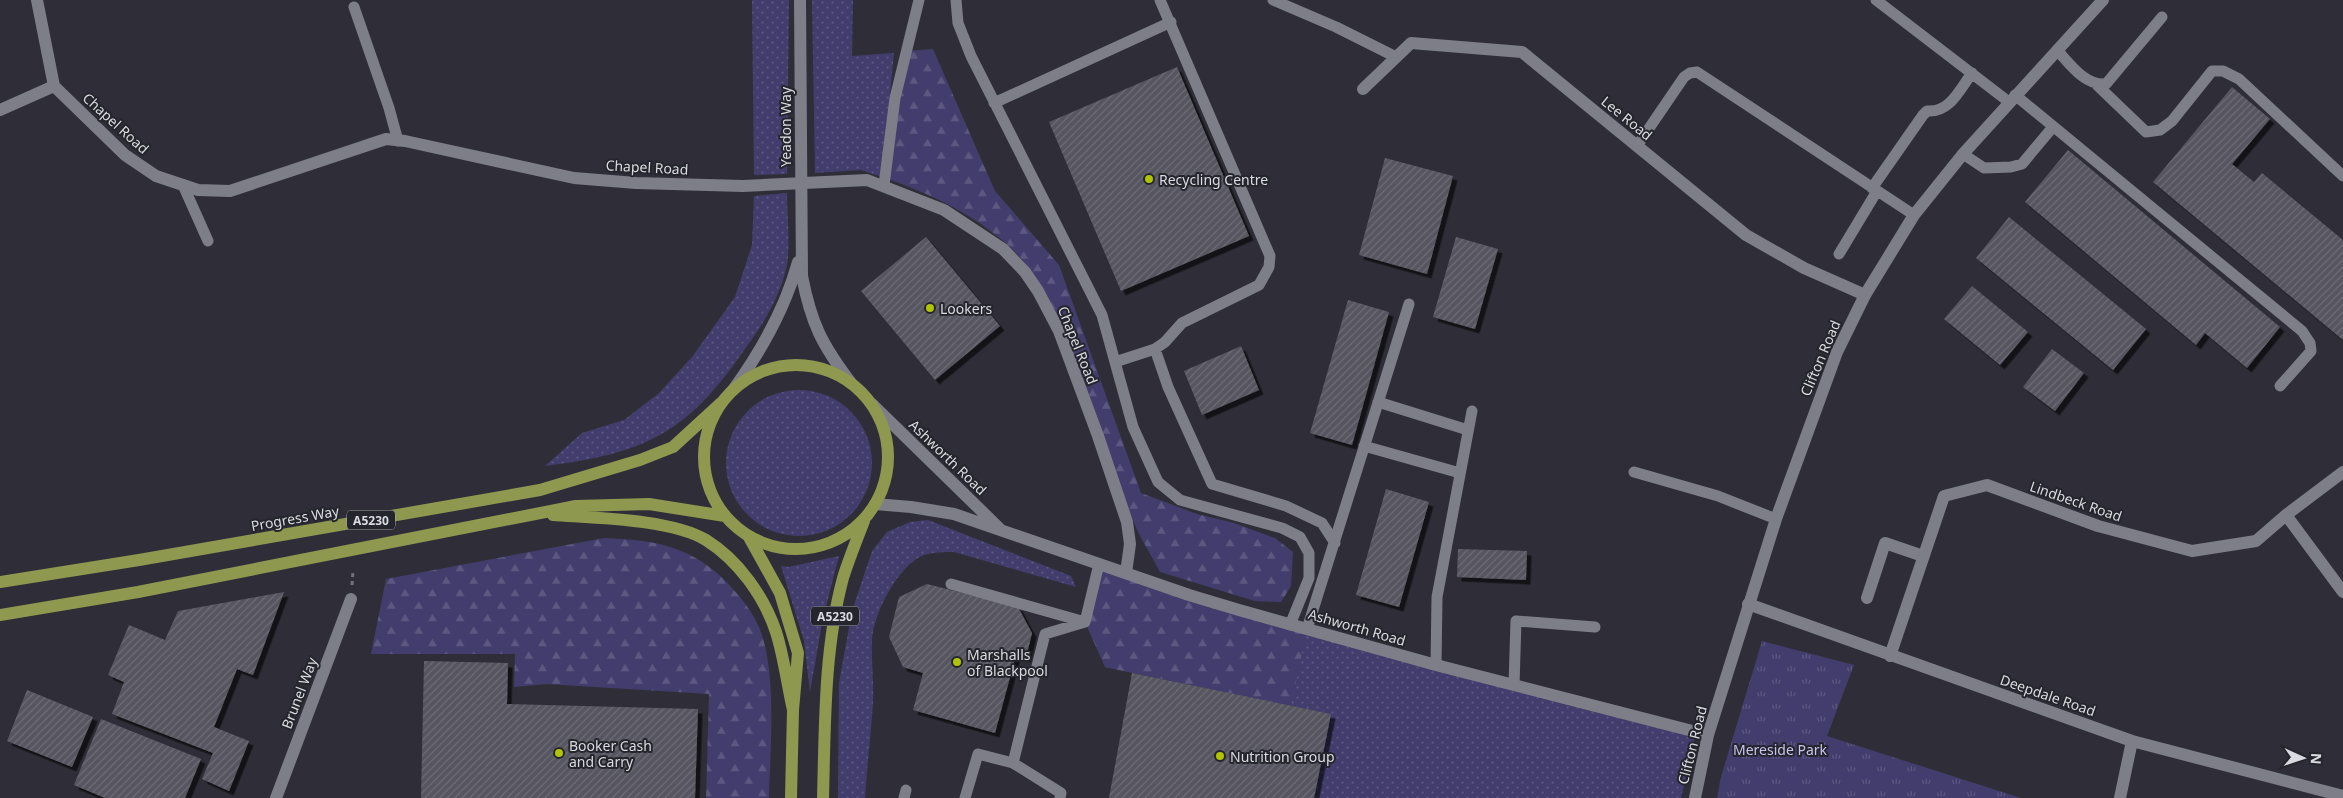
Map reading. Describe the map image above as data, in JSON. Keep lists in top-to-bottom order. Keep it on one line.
{"streets":{"main road":["Progress Way","A5230"],"street":["Lee Road","Chapel Road","Yeadon Way","Clifton Road","Ashworth Road","Lindbeck Road","Brunel Way","Deepdale Road"]},"crossings":[["Lee Road","Clifton Road"],["Chapel Road","Ashworth Road"],["Yeadon Way","A5230"],["Clifton Road","Ashworth Road"],["Clifton Road","Deepdale Road"],["Ashworth Road","A5230"],["Lindbeck Road","Deepdale Road"],["Progress Way","A5230"]],"parks":["Mereside Park"],"places":["Recycling Centre","Lookers","Marshalls of Blackpool","Booker Cash and Carry","Nutrition Group"],"north":"right"}
